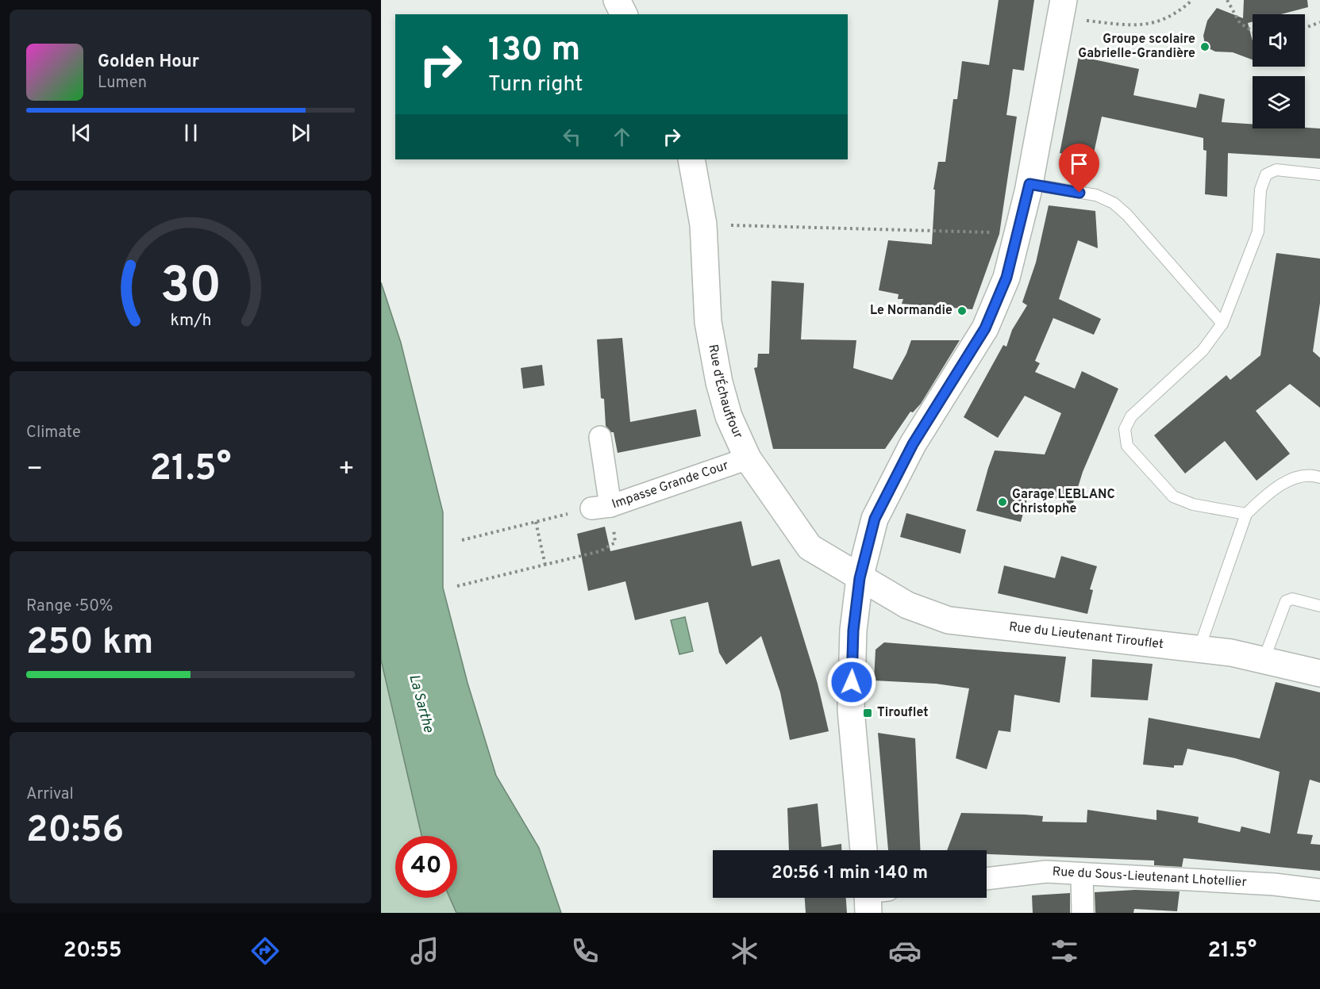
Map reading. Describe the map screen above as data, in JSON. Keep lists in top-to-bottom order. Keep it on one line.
{"streets":{"street":["Rue d'Échauffour","Impasse Grande Cour","Rue du Lieutenant Tirouflet","Rue du Sous-Lieutenant Lhotellier"]},"crossings":[["Rue d'Échauffour","Impasse Grande Cour"],["Rue d'Échauffour","Rue du Lieutenant Tirouflet"]],"water":["La Sarthe"],"places":{"other":["Groupe scolaire Gabrielle-Grandière","Le Normandie","Garage LEBLANC Christophe"],"transit":["Tirouflet"]},"page":{"turn":["130 m","Turn right"],"song":["Golden Hour","Lumen"],"tile":["Climate",["Range · 50%","250 km"],["Arrival","20:56"]],"heat":["−","21.5°","+"],"limit":"40","trip":"20:56 · 1 min · 140 m","tabs":["20:55","21.5°"],"gauge":["30","km/h"]}}
